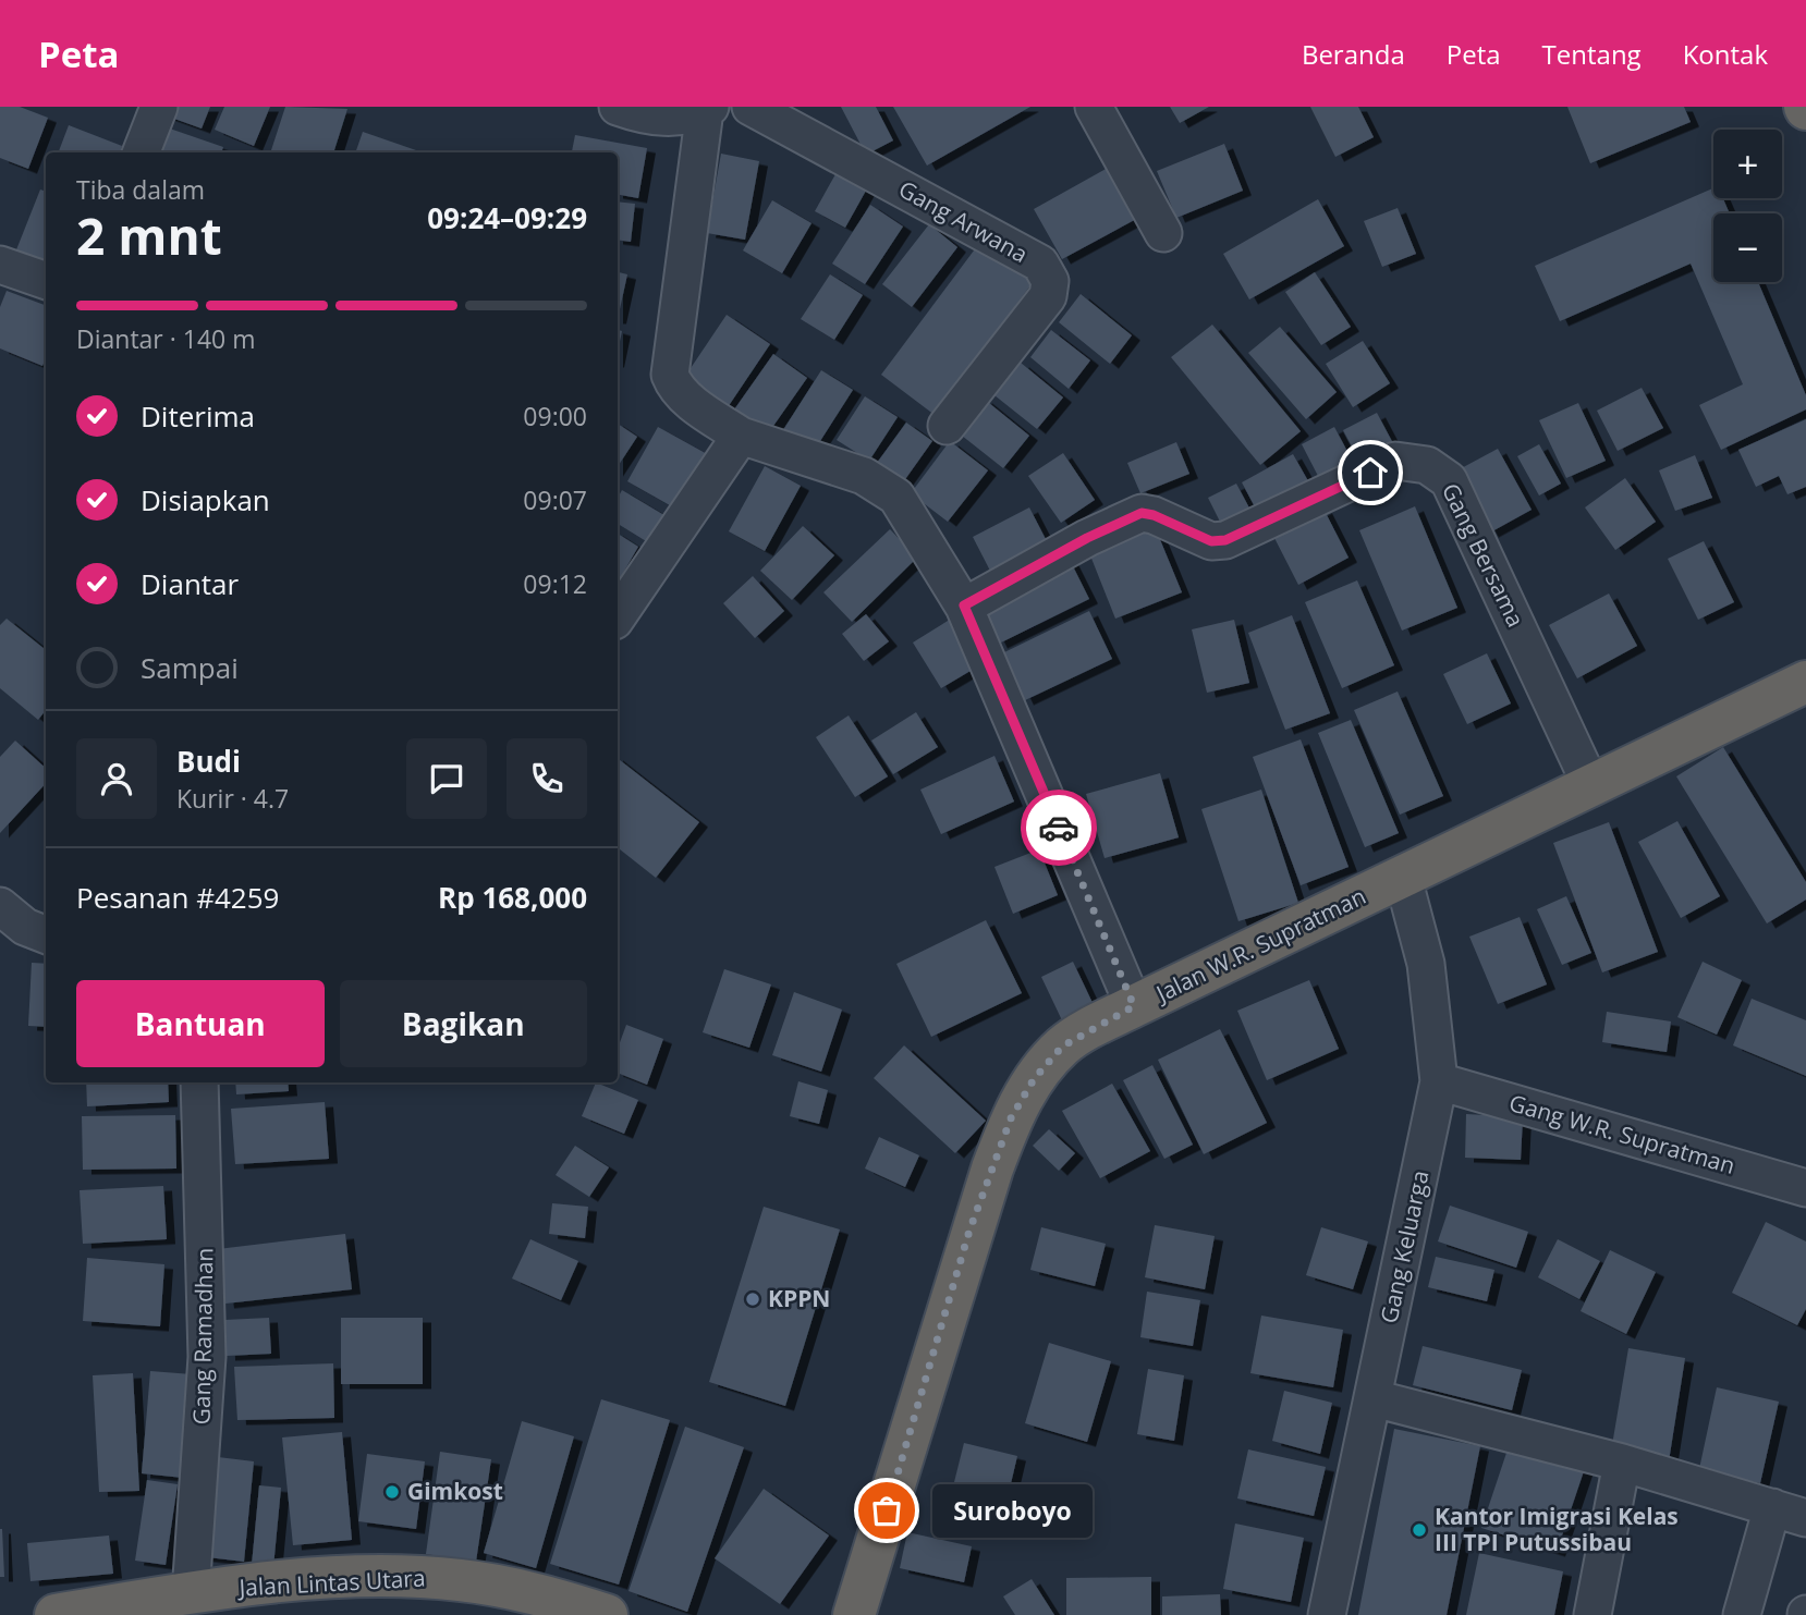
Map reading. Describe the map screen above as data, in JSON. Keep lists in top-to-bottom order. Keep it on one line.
{"streets":{"highway":["Jalan W.R. Supratman","Jalan Lintas Utara"],"street":["Gang Arwana","Gang Bersama","Gang W.R. Supratman","Gang Keluarga","Gang Ramadhan"]},"crossings":[["Gang Bersama","Jalan W.R. Supratman"],["Jalan W.R. Supratman","Gang Keluarga"],["Gang W.R. Supratman","Gang Keluarga"],["Gang Ramadhan","Jalan Lintas Utara"]],"places":["KPPN","Gimkost","Suroboyo","Kantor Imigrasi Kelas III TPI Putussibau"],"page":{"header":"Peta","nav":["Beranda","Peta","Tentang","Kontak"],"map_buttons":["+","−"],"heading":["2 mnt","Tiba dalam","09:24–09:29"],"panel":["Budi","Kurir · 4.7","Pesanan #4259","Rp 168,000"],"bar":"Diantar · 140 m","list":[["Diterima","09:00"],["Disiapkan","09:07"],["Diantar","09:12"],"Sampai"],"buttons":["Bantuan","Bagikan"],"bubble":"Suroboyo"}}
